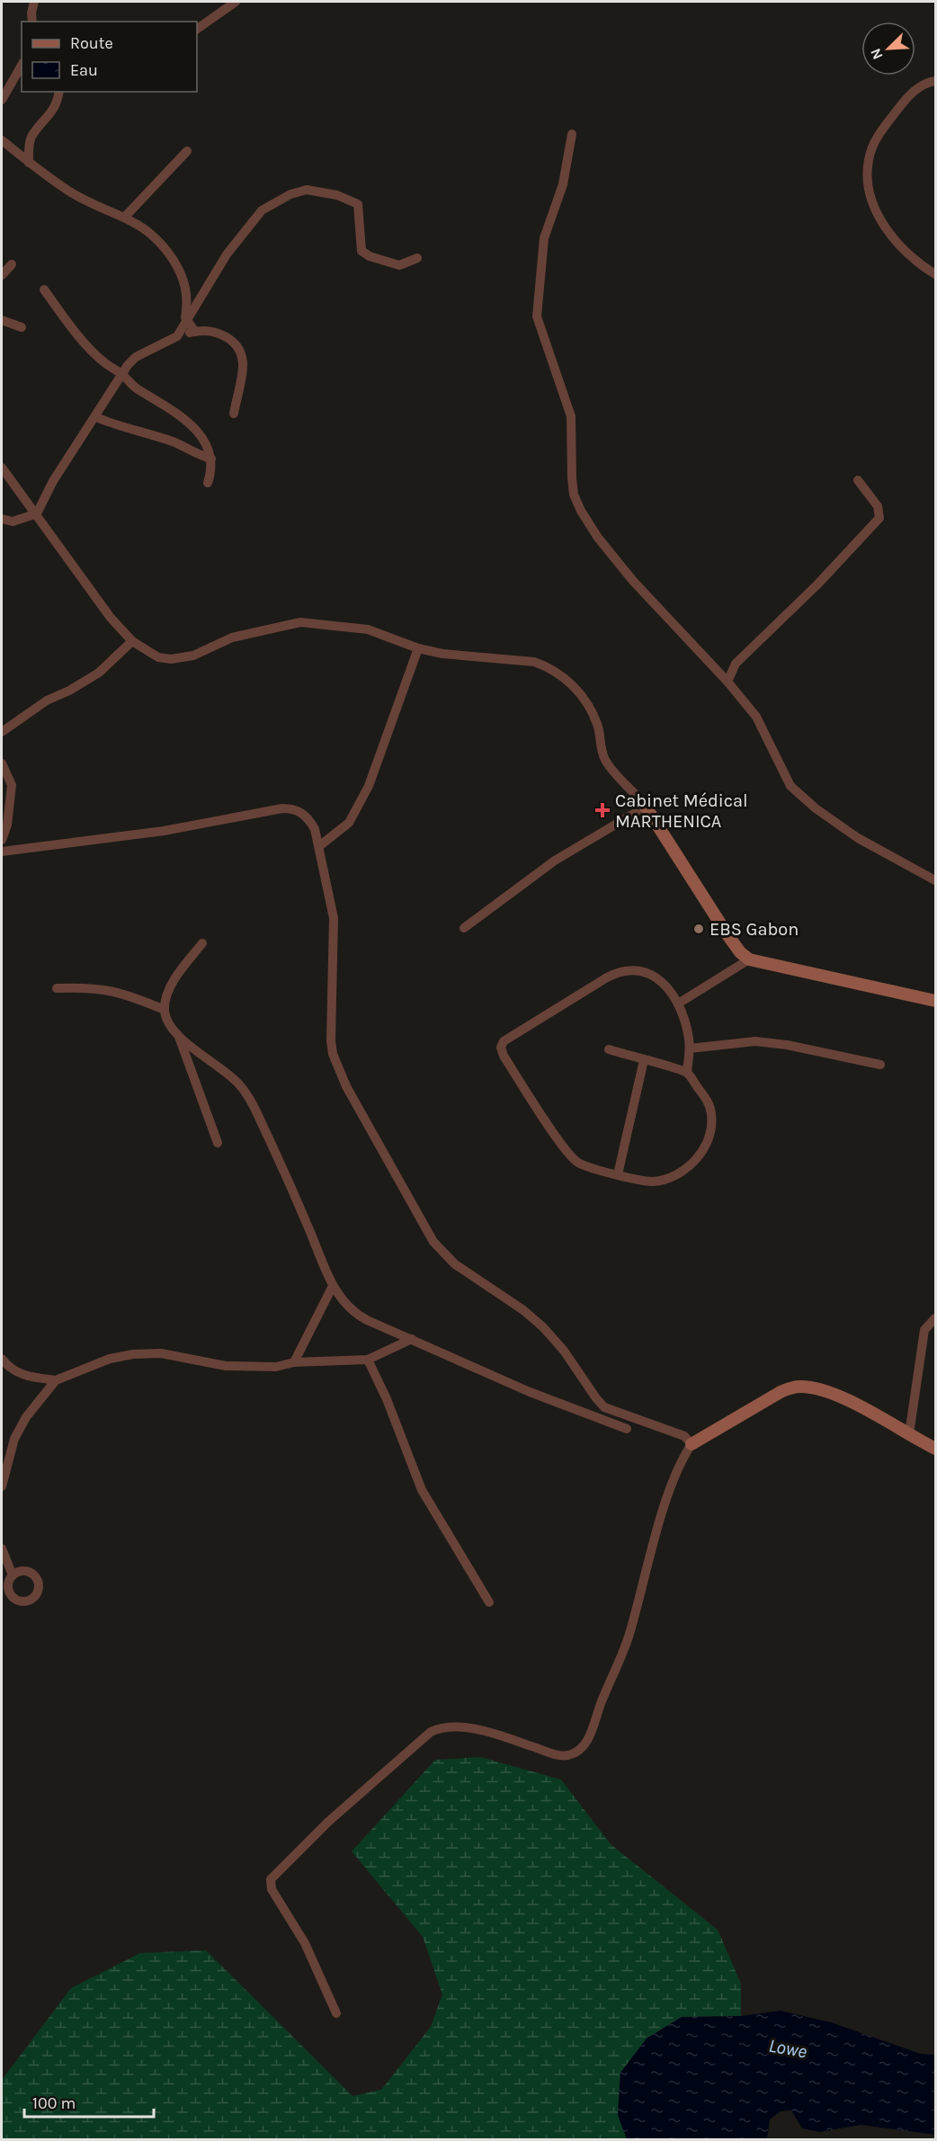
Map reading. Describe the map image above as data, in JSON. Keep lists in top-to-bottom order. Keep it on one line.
{"water":["Lowe"],"places":{"health":["Cabinet Médical MARTHENICA"],"other":["EBS Gabon"]},"legend":["Route","Eau"],"scale_bar":"100 m","north":"bottom left"}
